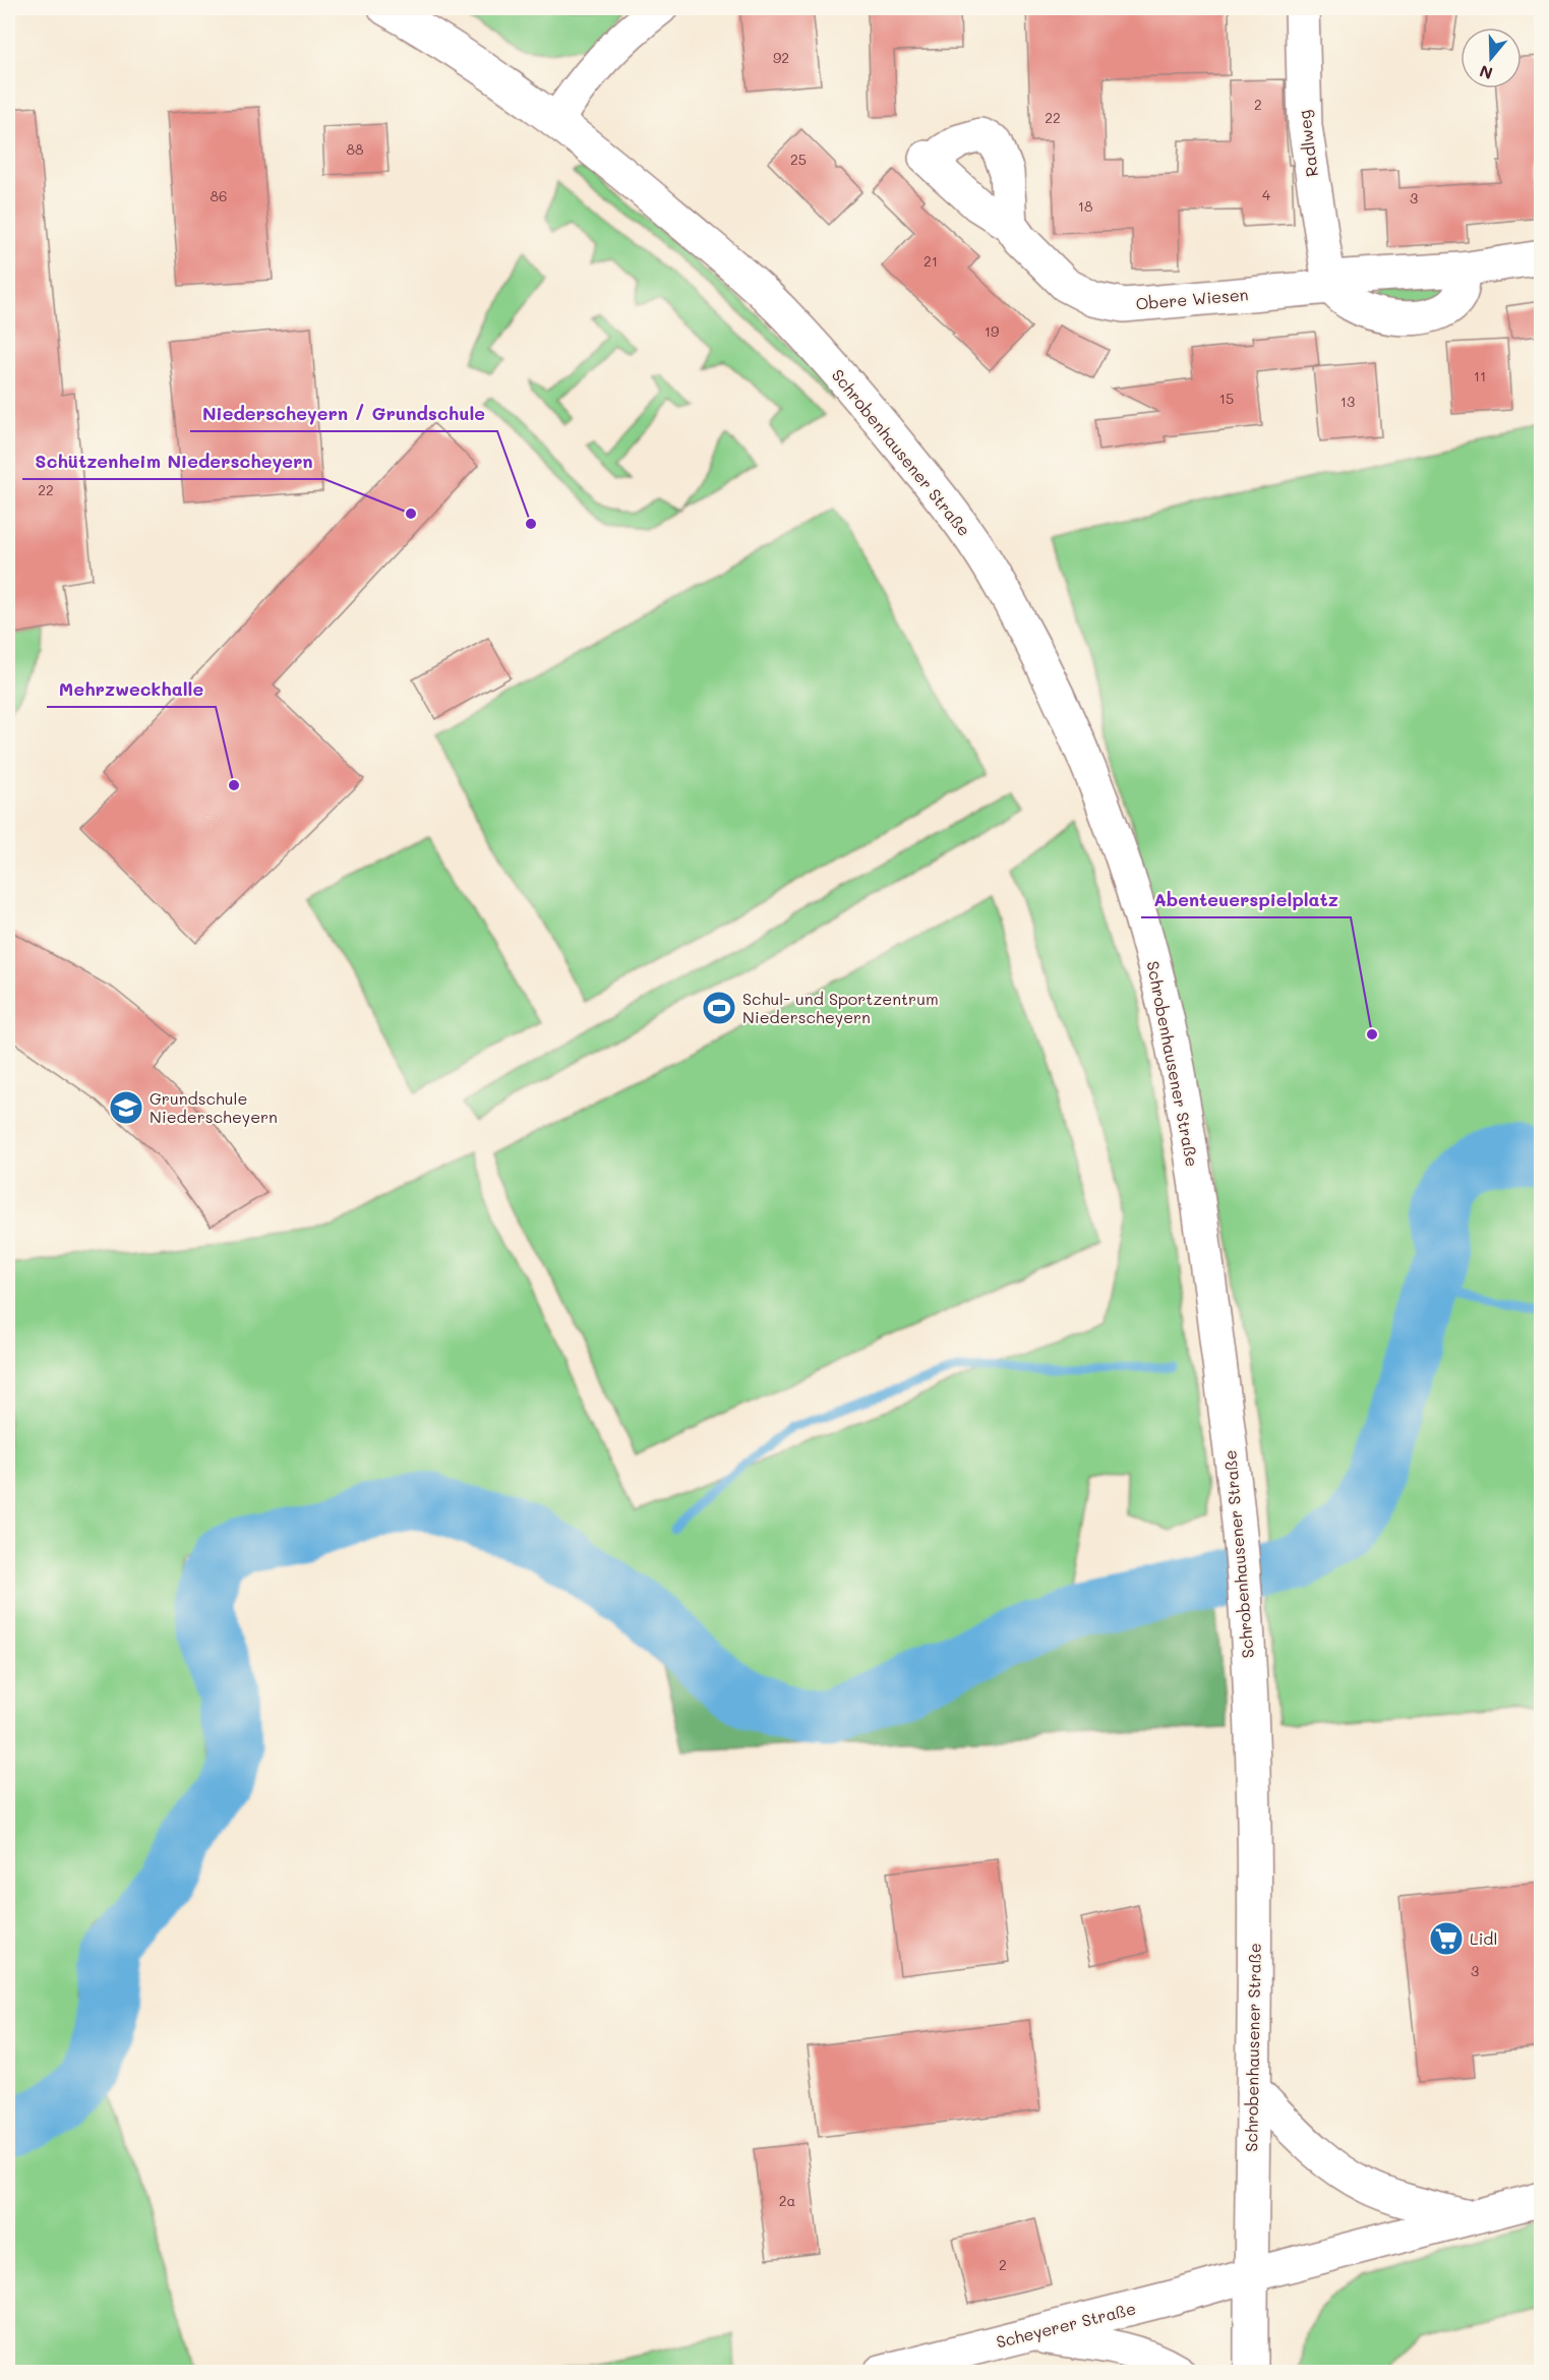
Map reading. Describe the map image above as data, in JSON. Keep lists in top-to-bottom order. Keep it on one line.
{"streets":{"main road":["Radlweg","Obere Wiesen","Schrobenhausener Straße","Scheyerer Straße"]},"crossings":[["Radlweg","Obere Wiesen"],["Schrobenhausener Straße","Scheyerer Straße"]],"places":{"other":["Schützenheim Niederscheyern","Niederscheyern / Grundschule","Mehrzweckhalle","Abenteuerspielplatz"],"sports":["Schul- und Sportzentrum Niederscheyern"],"school or university":["Grundschule Niederscheyern"],"supermarket":["Lidl"]},"house_numbers":["92","2","22","88","25","4","86","3","18","21","19","11","15","13","22","3","2a","2"],"north":"bottom"}
